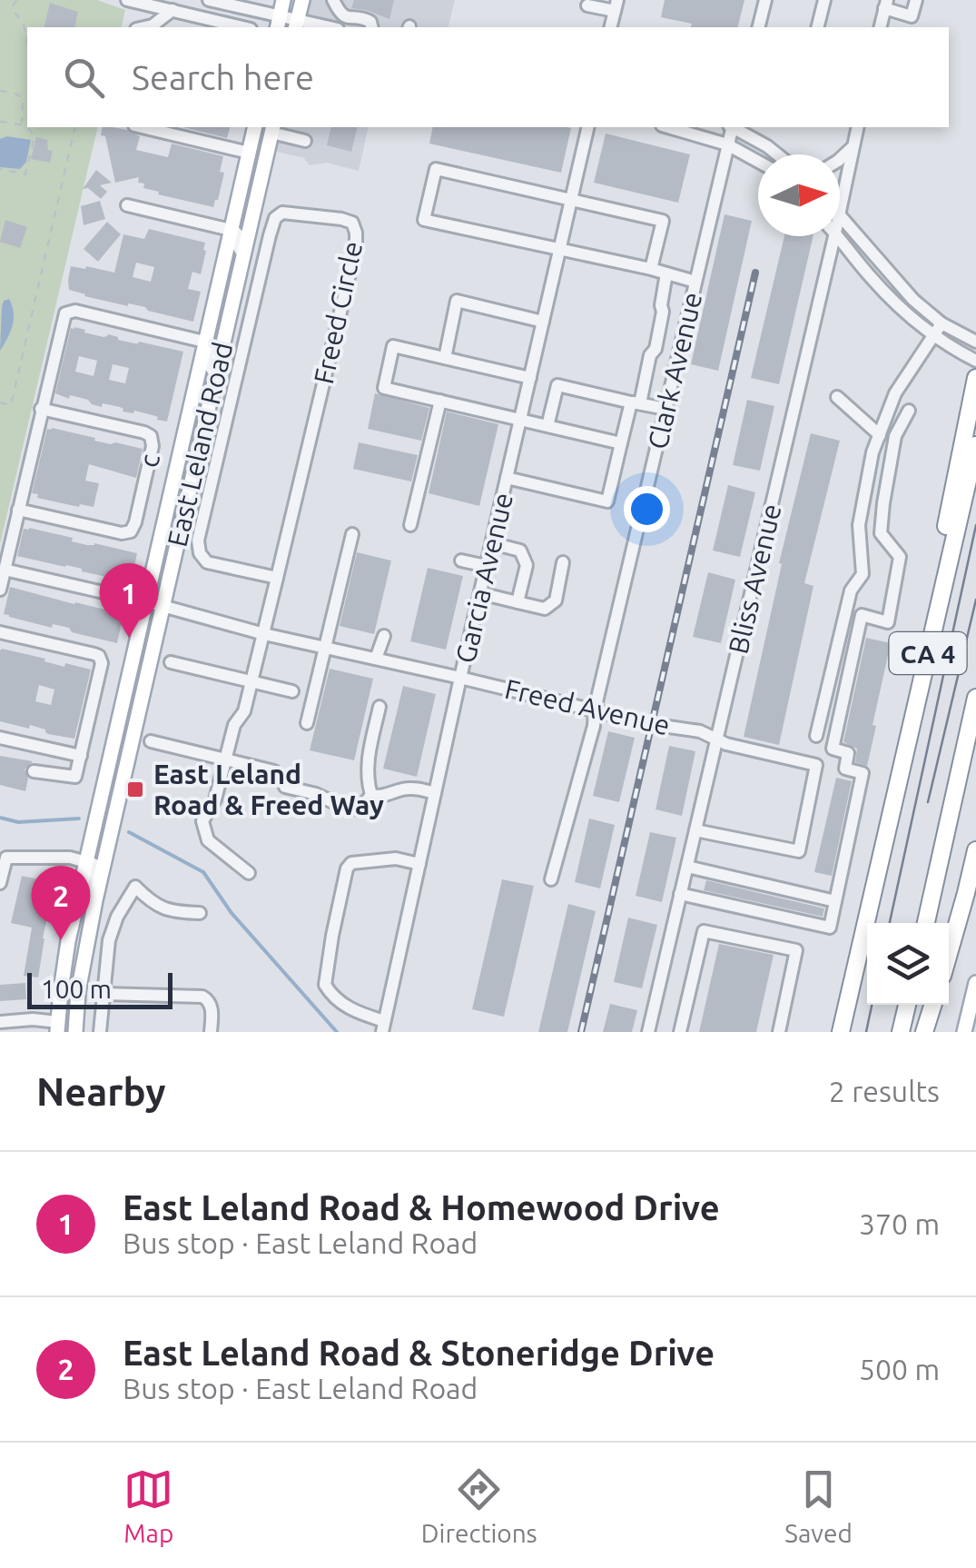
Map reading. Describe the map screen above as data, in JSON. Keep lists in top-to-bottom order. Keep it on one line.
{"streets":{"highway":["CA 4"],"main road":["East Leland Road"],"street":["Freed Circle","Clark Avenue","c","Garcia Avenue","Bliss Avenue","Freed Avenue"]},"crossings":[["Freed Circle","Freed Avenue"],["Clark Avenue","Freed Avenue"],["East Leland Road","Freed Avenue"],["Garcia Avenue","Freed Avenue"],["Bliss Avenue","Freed Avenue"]],"places":{"transit":["East Leland Road & Freed Way"]},"scale_bar":"100 m","north":"right","page":{"search":"Search here","pins":["1","2"],"scale":"100 m","heading":["Nearby","2 results"],"list":[{"mark":"1","name":"East Leland Road & Homewood Drive","note":"Bus stop · East Leland Road","value":"370 m"},{"mark":"2","name":"East Leland Road & Stoneridge Drive","note":"Bus stop · East Leland Road","value":"500 m"}],"nav":["Map","Directions","Saved"]}}
